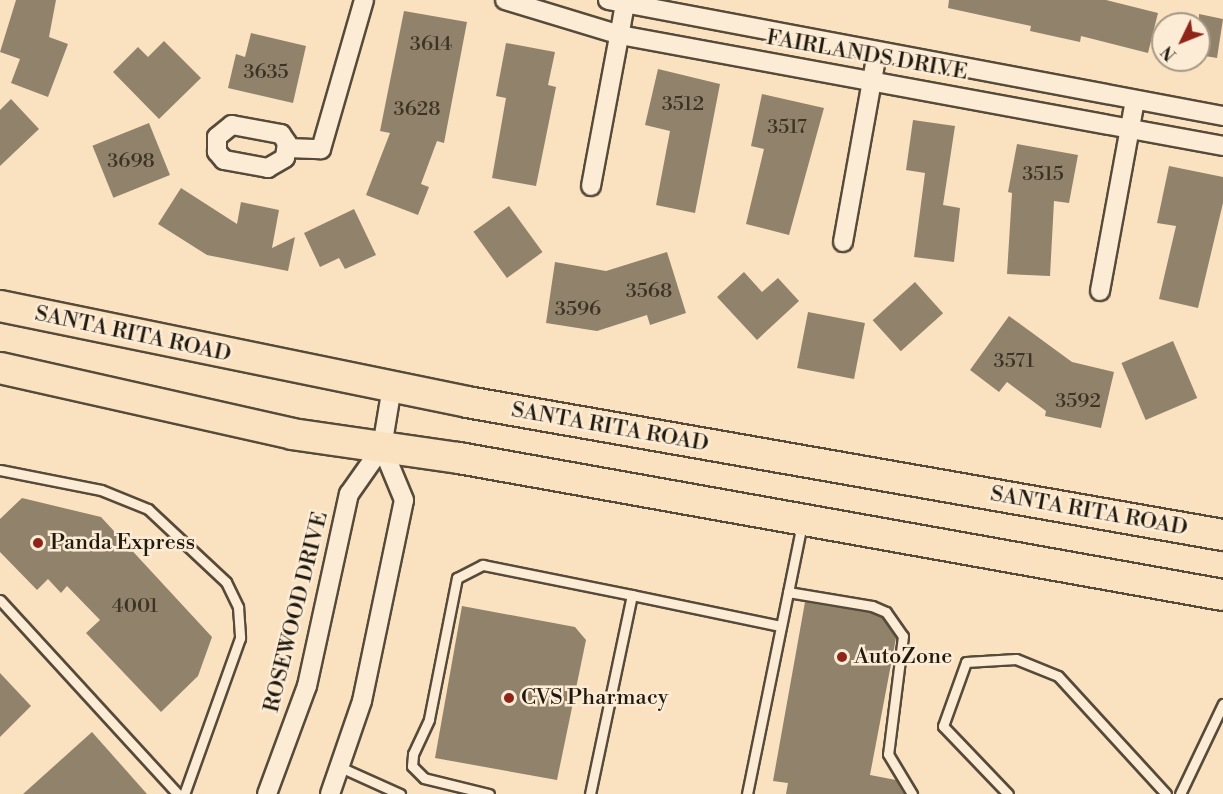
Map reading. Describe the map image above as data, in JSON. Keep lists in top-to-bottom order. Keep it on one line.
{"streets":{"main road":["SANTA RITA ROAD"],"street":["FAIRLANDS DRIVE","ROSEWOOD DRIVE"]},"crossings":[["SANTA RITA ROAD","ROSEWOOD DRIVE"]],"places":["Panda Express","AutoZone","CVS Pharmacy"],"house_numbers":["3614","3635","3512","3628","3517","3698","3515","3568","3596","3571","3592","4001"],"north":"bottom left"}
